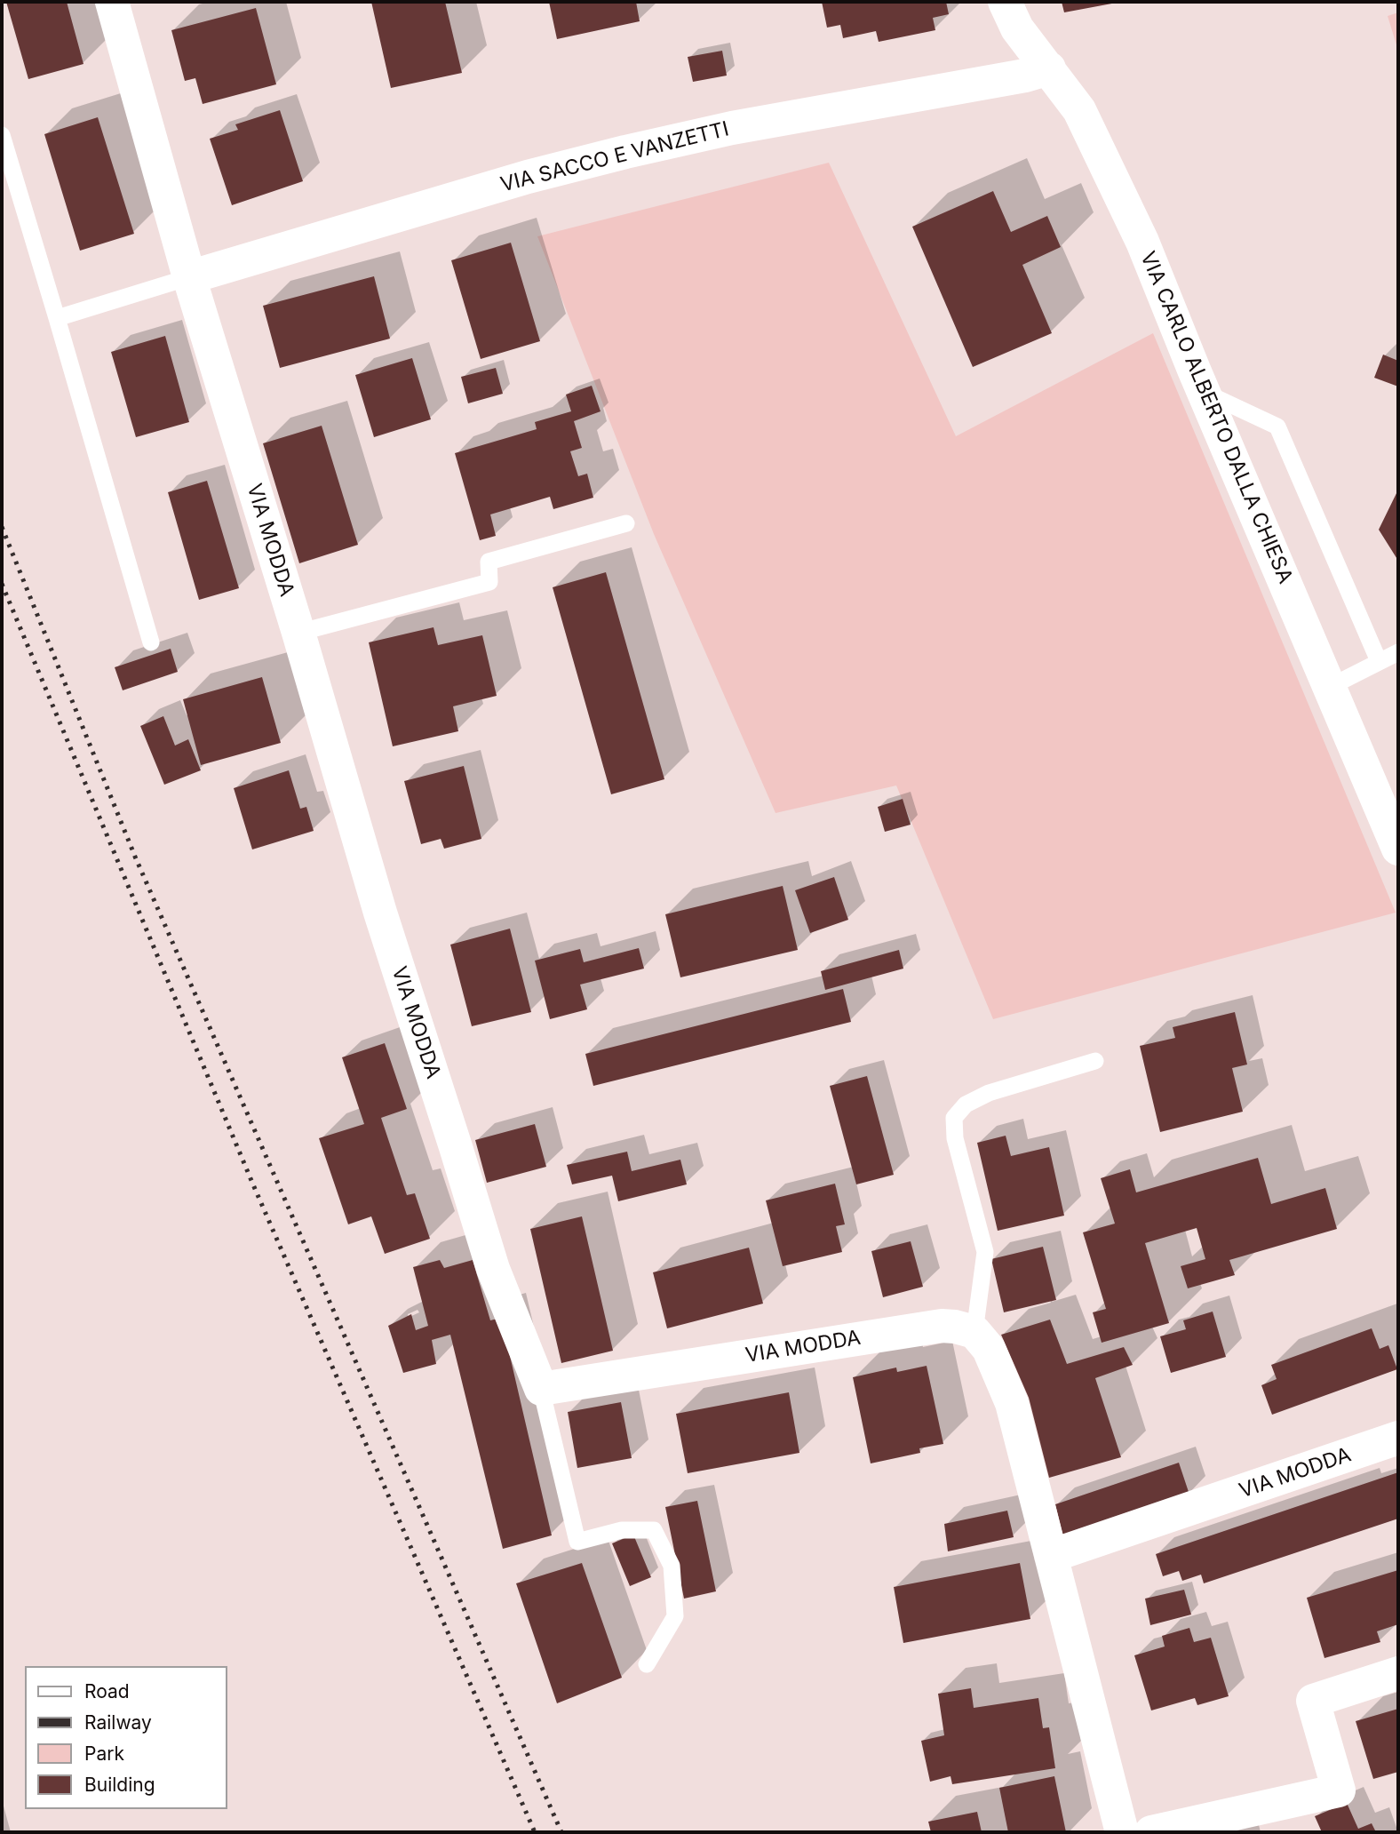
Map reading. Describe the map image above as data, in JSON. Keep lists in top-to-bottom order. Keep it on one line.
{"streets":{"street":["VIA SACCO E VANZETTI","VIA CARLO ALBERTO DALLA CHIESA","VIA MODDA"]},"crossings":[["VIA SACCO E VANZETTI","VIA CARLO ALBERTO DALLA CHIESA"],["VIA SACCO E VANZETTI","VIA MODDA"]],"legend":["Road","Railway","Park","Building"]}
